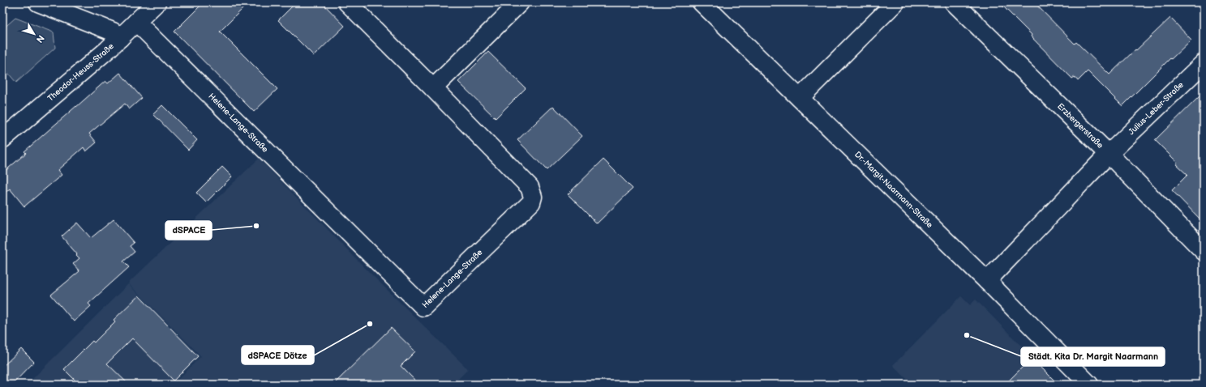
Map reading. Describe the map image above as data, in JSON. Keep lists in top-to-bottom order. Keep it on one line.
{"streets":{"street":["Theodor-Heuss-Straße","Julius-Leber-Straße","Helene-Lange-Straße","Erzbergerstraße","Dr.-Margit-Naarmann-Straße"]},"crossings":[["Theodor-Heuss-Straße","Helene-Lange-Straße"],["Julius-Leber-Straße","Erzbergerstraße"]],"places":["dSPACE","dSPACE Dötze","Städt. Kita Dr. Margit Naarmann"],"north":"bottom right"}
